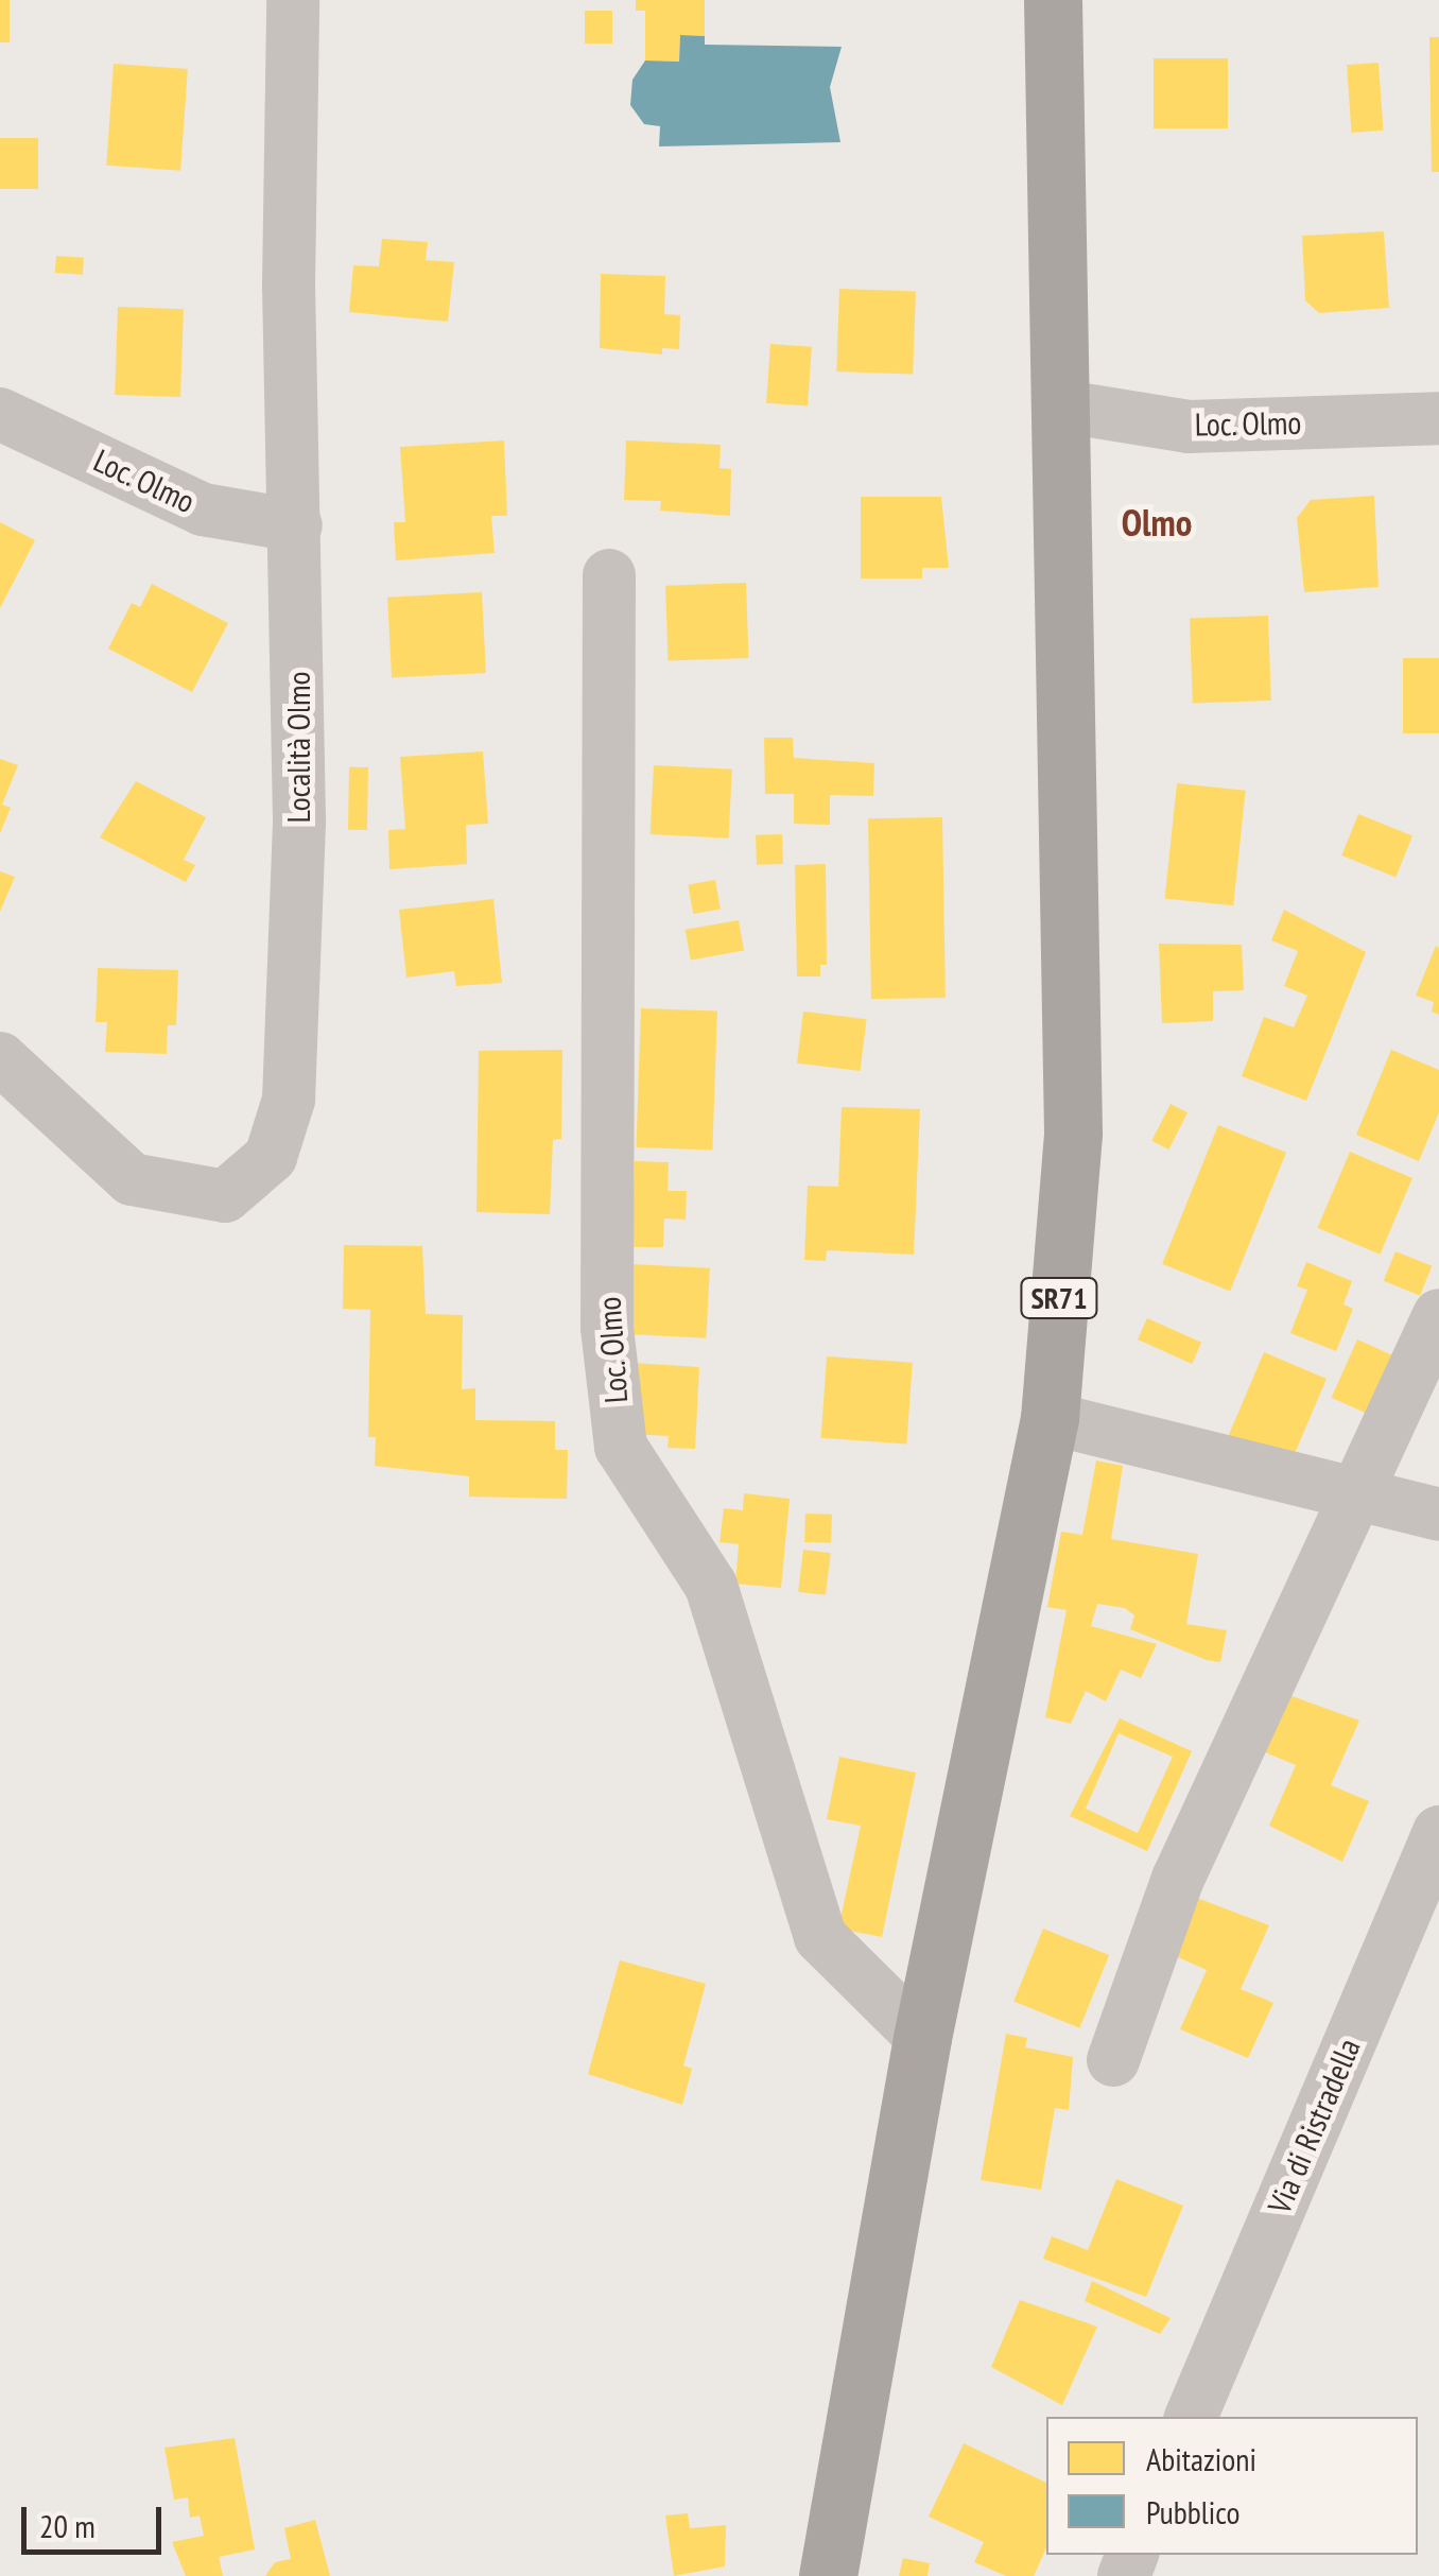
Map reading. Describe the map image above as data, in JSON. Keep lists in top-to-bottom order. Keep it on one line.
{"streets":{"main road":["SR71"],"street":["Loc. Olmo","Località Olmo","Via di Ristradella"]},"crossings":[["Loc. Olmo","Località Olmo"],["Loc. Olmo","SR71"]],"districts":["Olmo"],"legend":["Abitazioni","Pubblico"],"scale_bar":"20 m"}
